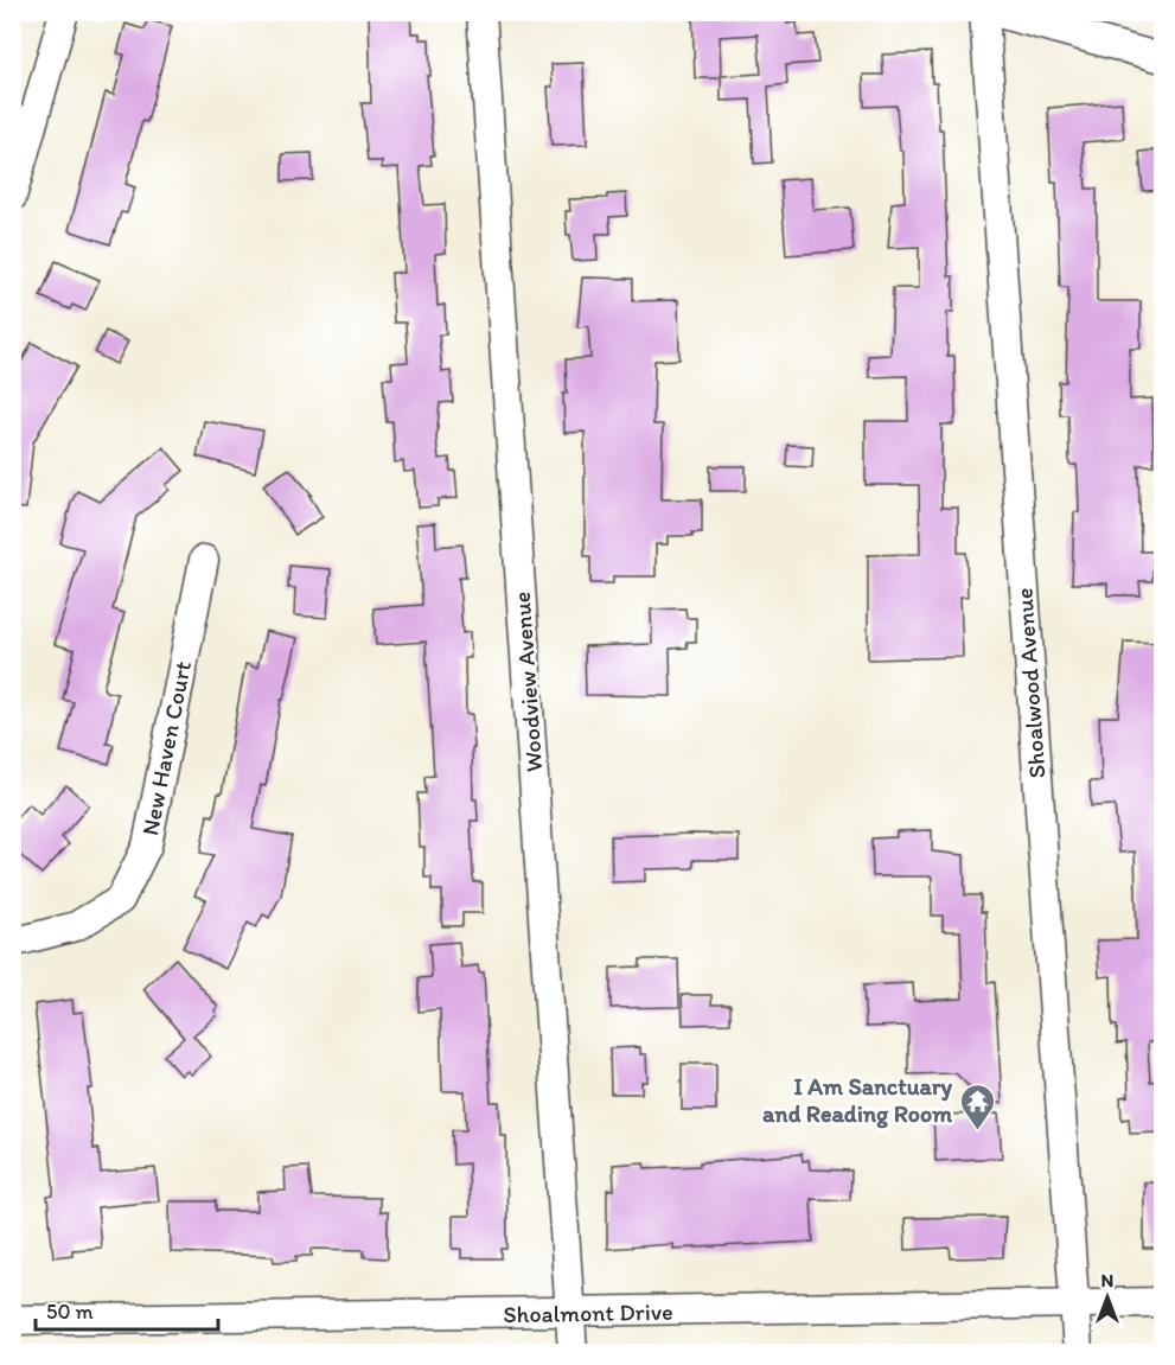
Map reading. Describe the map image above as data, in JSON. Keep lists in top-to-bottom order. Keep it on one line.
{"streets":{"street":["Woodview Avenue","Shoalwood Avenue","New Haven Court","Shoalmont Drive"]},"crossings":[["Woodview Avenue","Shoalmont Drive"],["Shoalwood Avenue","Shoalmont Drive"]],"places":{"temple":["I Am Sanctuary and Reading Room"]},"scale_bar":"50 m","north":"top"}
